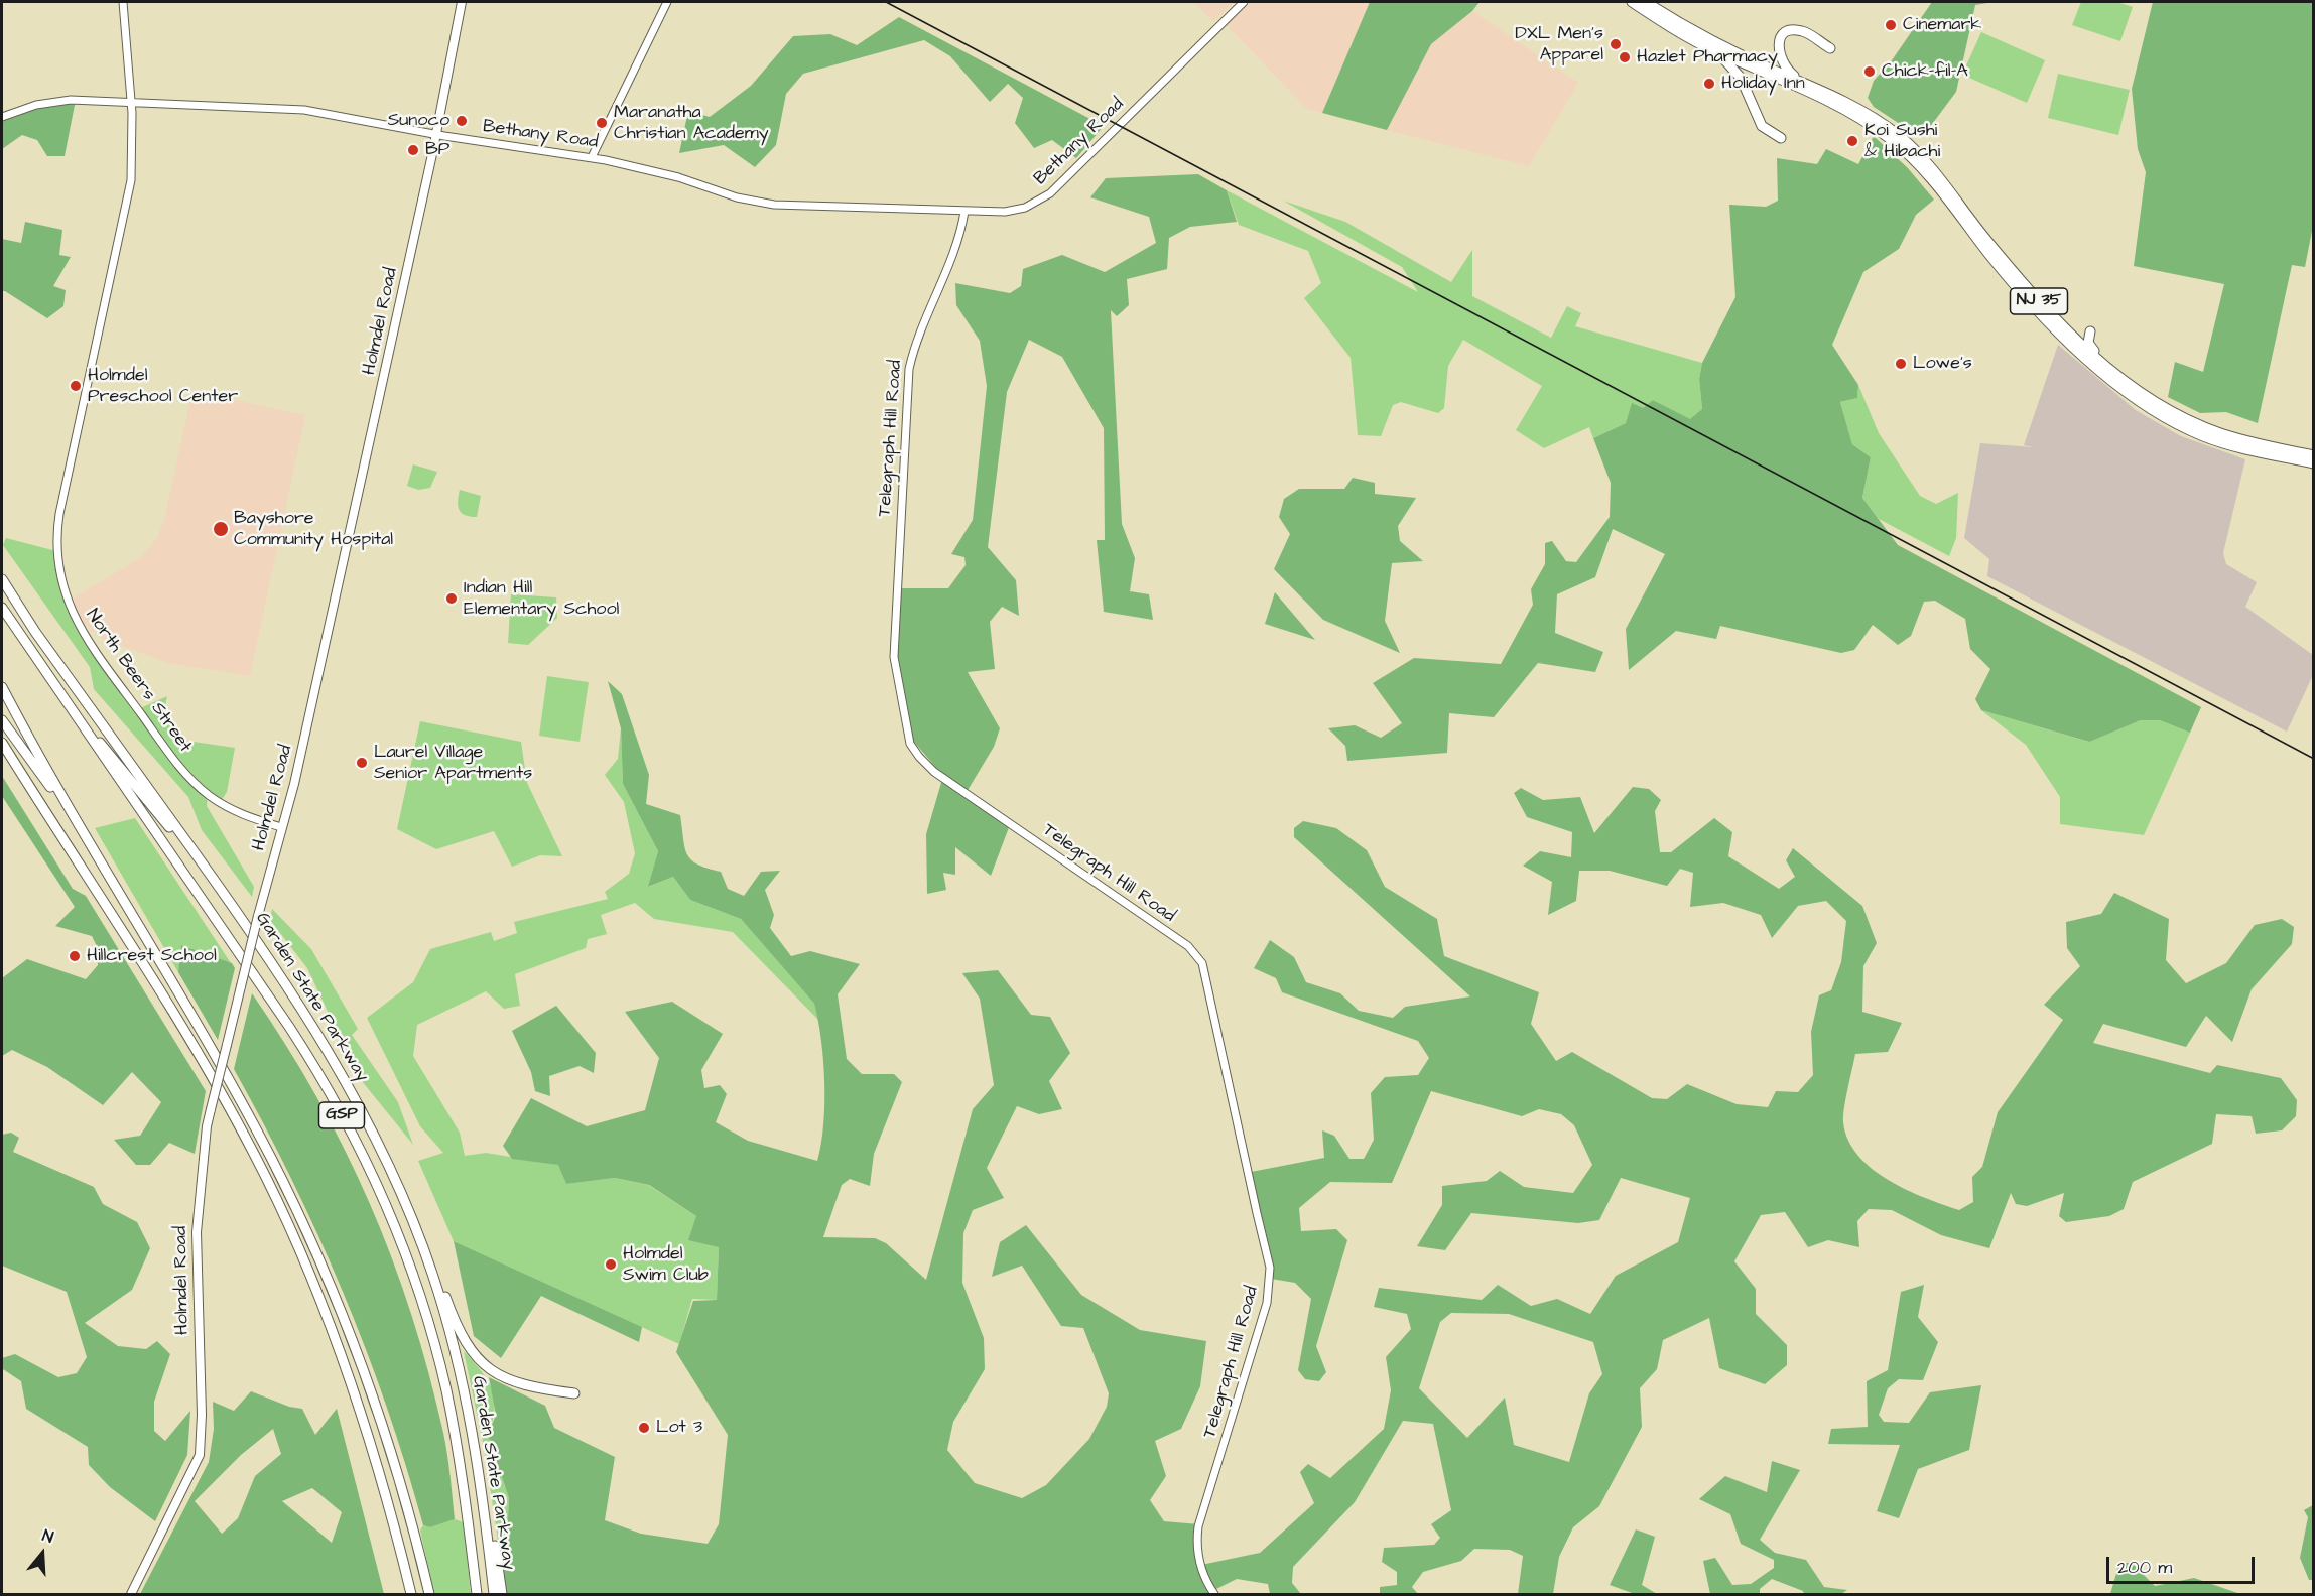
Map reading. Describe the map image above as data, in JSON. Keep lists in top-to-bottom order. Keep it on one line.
{"streets":{"highway":["NJ 35","Garden State Parkway","GSP"],"main road":["Holmdel Road"],"street":["Bethany Road","Telegraph Hill Road","North Beers Street"]},"crossings":[["Bethany Road","Holmdel Road"],["Bethany Road","Telegraph Hill Road"],["Bethany Road","North Beers Street"],["Holmdel Road","North Beers Street"]],"places":["Cinemark","DXL Men's Apparel","Hazlet Pharmacy","Chick-fil-A","Holiday Inn","Sunoco","Maranatha Christian Academy","Koi Sushi & Hibachi","BP","Lowe's","Holmdel Preschool Center","Bayshore Community Hospital","Indian Hill Elementary School","Laurel Village Senior Apartments","Hillcrest School","Holmdel Swim Club","Lot 3"],"scale_bar":"200 m","north":"top"}
